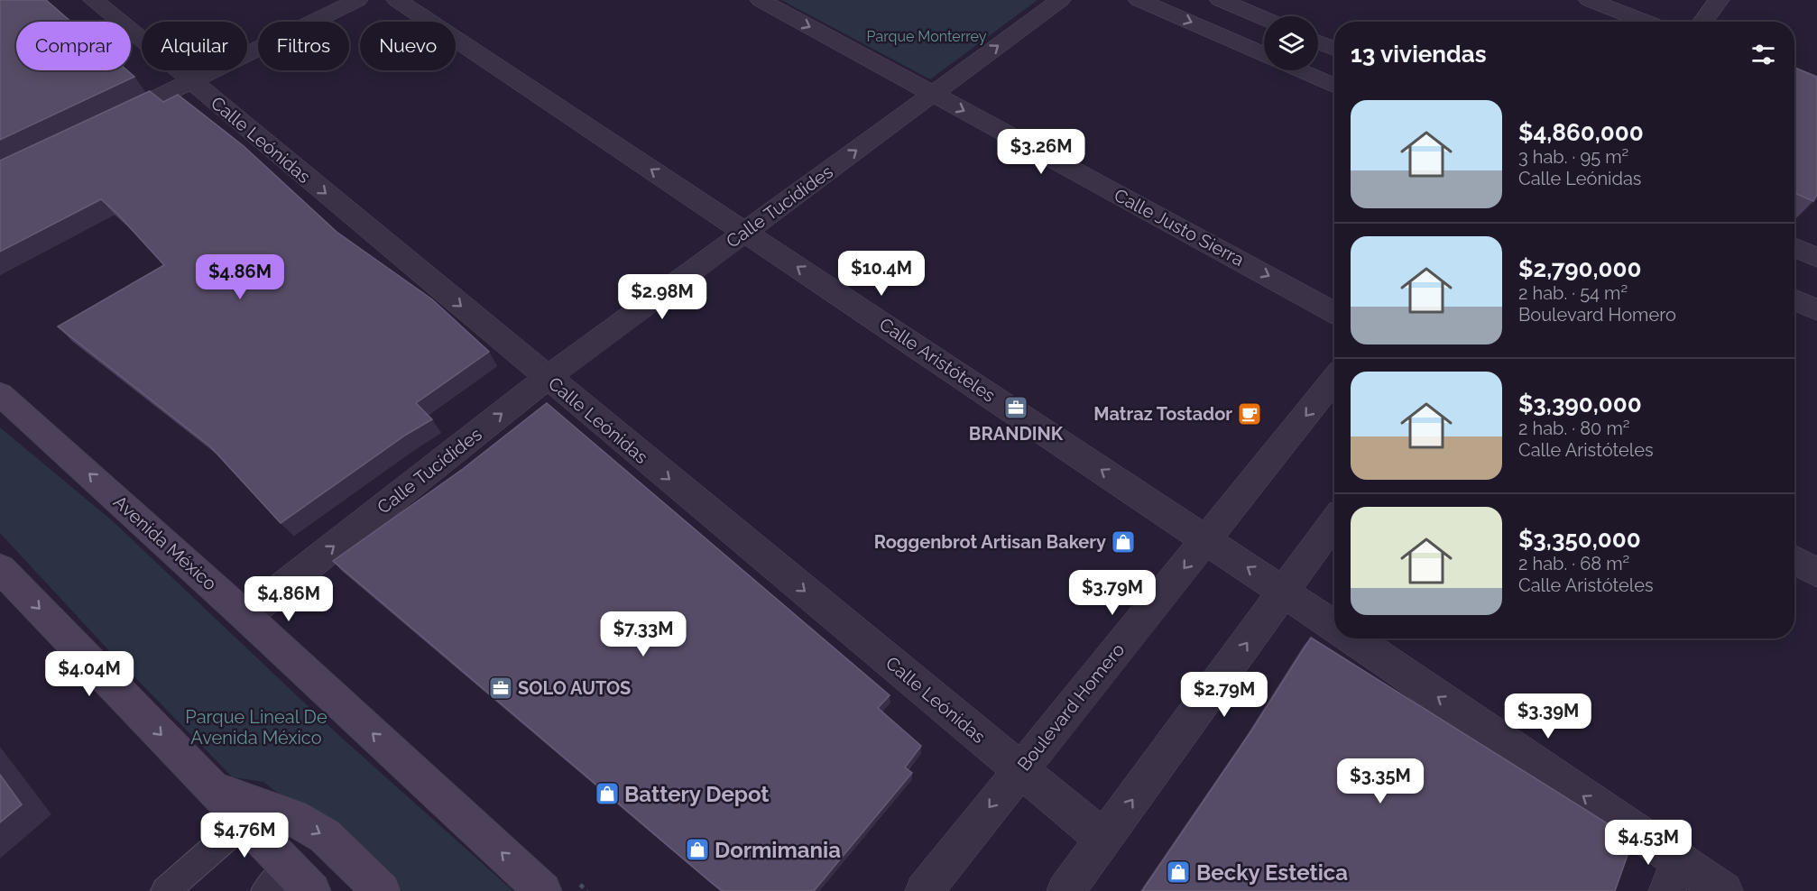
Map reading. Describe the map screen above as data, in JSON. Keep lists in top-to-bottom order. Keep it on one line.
{"streets":{"main road":["Avenida México"],"street":["Calle Leónidas","Calle Tucídides","Calle Justo Sierra","Calle Aristóteles","Boulevard Homero"]},"crossings":[["Calle Leónidas","Calle Tucídides"],["Calle Leónidas","Boulevard Homero"],["Calle Tucídides","Calle Justo Sierra"],["Calle Tucídides","Calle Aristóteles"],["Calle Tucídides","Avenida México"],["Calle Aristóteles","Boulevard Homero"]],"one_way":["Calle Leónidas","Calle Tucídides","Calle Aristóteles"],"parks":["Parque Monterrey","Parque Lineal De Avenida México"],"places":{"office":["BRANDINK","SOLO AUTOS"],"cafe":["Matraz Tostador"],"shop":["Roggenbrot Artisan Bakery","Battery Depot","Dormimania","Becky Estetica"]},"page":{"chip":["Comprar","Alquilar","Filtros","Nuevo"],"heading":"13 viviendas","list":[{"name":"$4,860,000","note":"3 hab. · 95 m² · Calle Leónidas"},{"name":"$2,790,000","note":"2 hab. · 54 m² · Boulevard Homero"},{"name":"$3,390,000","note":"2 hab. · 80 m² · Calle Aristóteles"},{"name":"$3,350,000","note":"2 hab. · 68 m² · Calle Aristóteles"}],"price":["$3.26M","$10.4M","$4.86M","$2.98M","$3.79M","$4.86M","$7.33M","$4.04M","$2.79M","$3.39M","$3.35M","$4.76M","$4.53M"]}}
